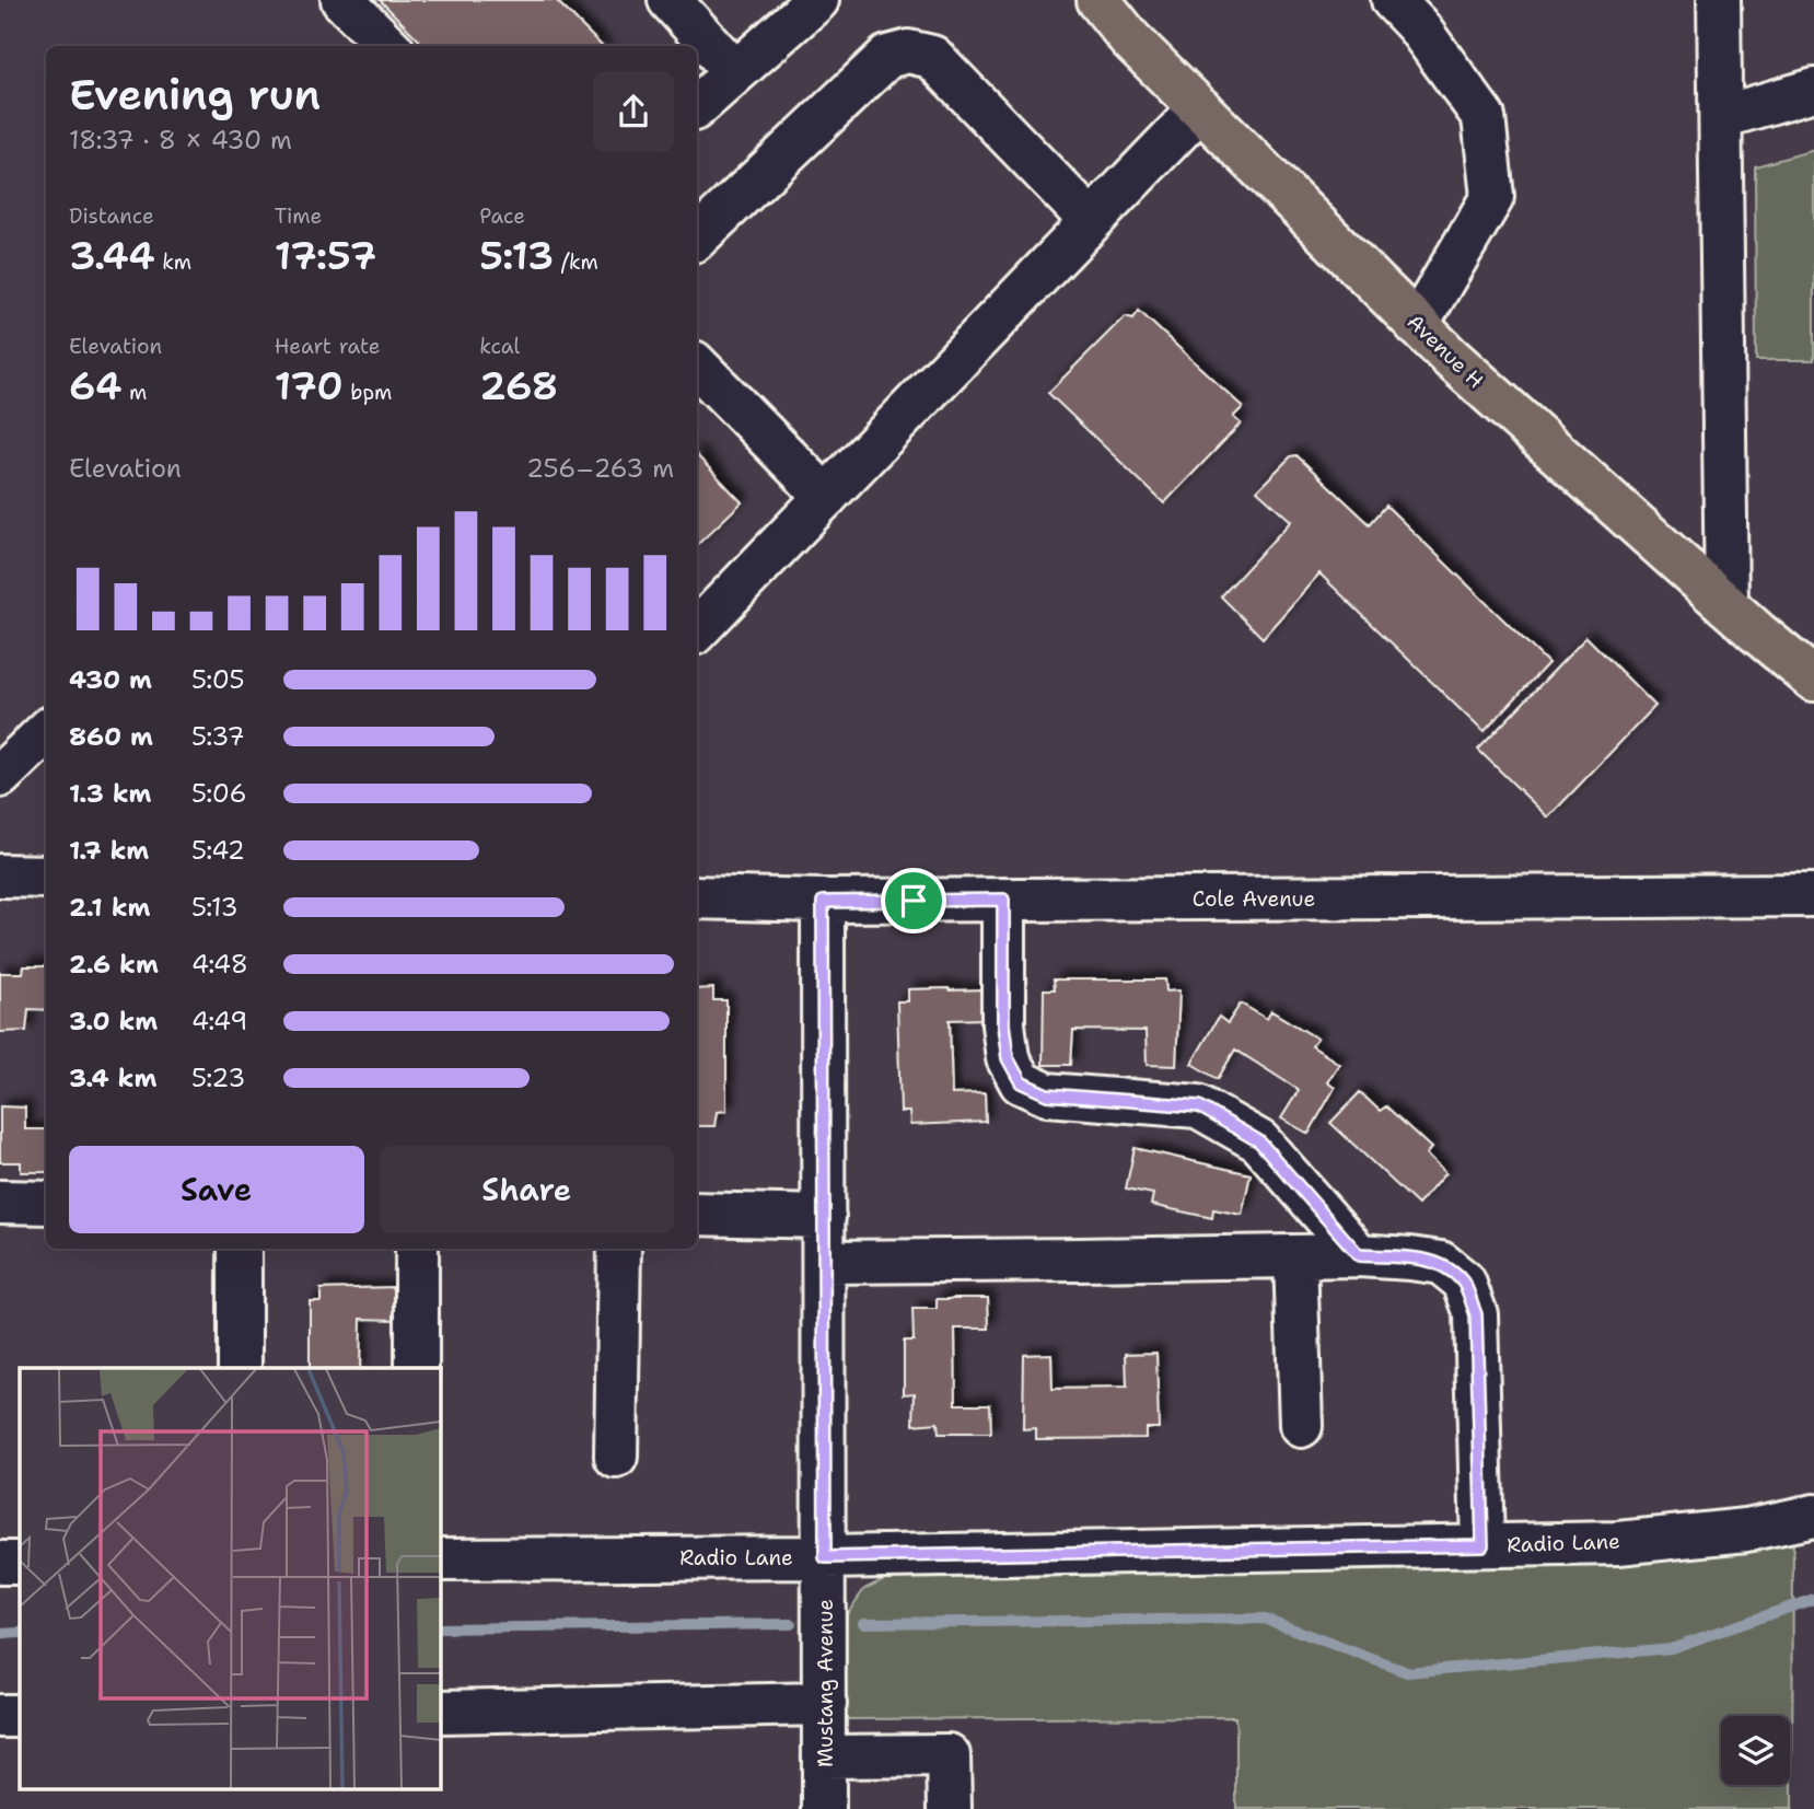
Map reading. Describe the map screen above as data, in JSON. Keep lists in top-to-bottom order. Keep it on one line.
{"streets":{"main road":["Avenue H"],"street":["Cole Avenue","Radio Lane","Mustang Avenue"]},"crossings":[["Cole Avenue","Mustang Avenue"],["Radio Lane","Mustang Avenue"]],"page":{"heading":["Evening run","18:37 · 8 × 430 m"],"stats":[["Distance","3.44 km"],["Time","17:57"],["Pace","5:13 /km"],["Elevation","64 m"],["Heart rate","170 bpm"],["kcal","268"]],"chart":["Elevation","256–263 m"],"list":[{"name":"430 m","note":"5:05"},{"name":"860 m","note":"5:37"},{"name":"1.3 km","note":"5:06"},{"name":"1.7 km","note":"5:42"},{"name":"2.1 km","note":"5:13"},{"name":"2.6 km","note":"4:48"},{"name":"3.0 km","note":"4:49"},{"name":"3.4 km","note":"5:23"}],"buttons":["Save","Share"]}}
